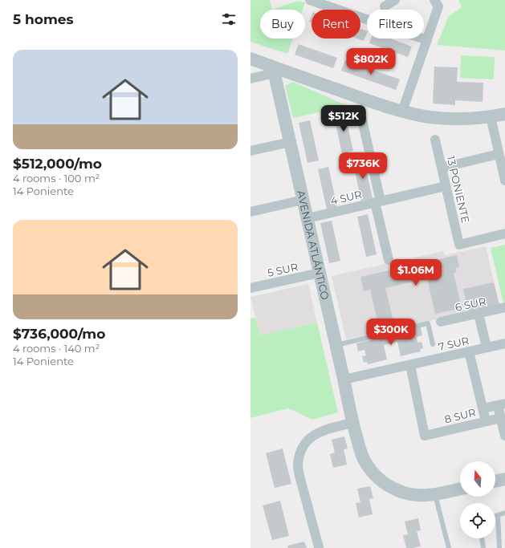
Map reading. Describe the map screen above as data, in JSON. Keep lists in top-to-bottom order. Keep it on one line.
{"streets":{"street":["13 PONIENTE","4 SUR","AVENIDA ATLÁNTICO","5 SUR","6 SUR","7 SUR","8 SUR"]},"crossings":[["13 PONIENTE","4 SUR"],["4 SUR","AVENIDA ATLÁNTICO"],["AVENIDA ATLÁNTICO","5 SUR"],["7 SUR","8 SUR"]],"north":"top","page":{"heading":"5 homes","chip":["Buy","Rent","Filters"],"list":[{"name":"$512,000/mo","note":"4 rooms · 100 m² · 14 Poniente"},{"name":"$736,000/mo","note":"4 rooms · 140 m² · 14 Poniente"}],"price":["$802K","$512K","$736K","$1.06M","$300K"]}}
